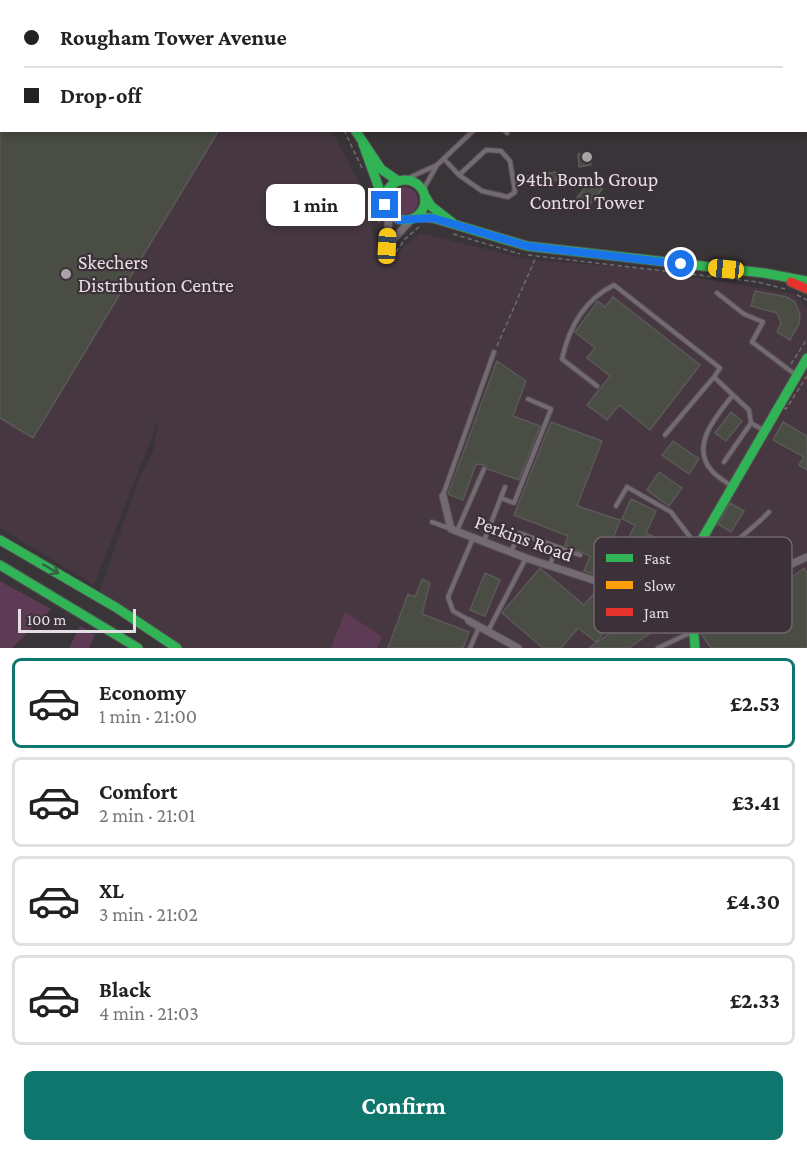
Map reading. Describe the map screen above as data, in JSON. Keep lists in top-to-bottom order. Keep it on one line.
{"streets":{"street":["Perkins Road"]},"places":["94th Bomb Group Control Tower","Skechers Distribution Centre"],"legend":["Fast","Slow","Jam"],"scale_bar":"100 m","page":{"banner":["Rougham Tower Avenue","Drop-off"],"bubble":"1 min","scale":"100 m","list":[{"name":"Economy","note":"1 min · 21:00","value":"£2.53"},{"name":"Comfort","note":"2 min · 21:01","value":"£3.41"},{"name":"XL","note":"3 min · 21:02","value":"£4.30"},{"name":"Black","note":"4 min · 21:03","value":"£2.33"}],"buttons":"Confirm"}}
